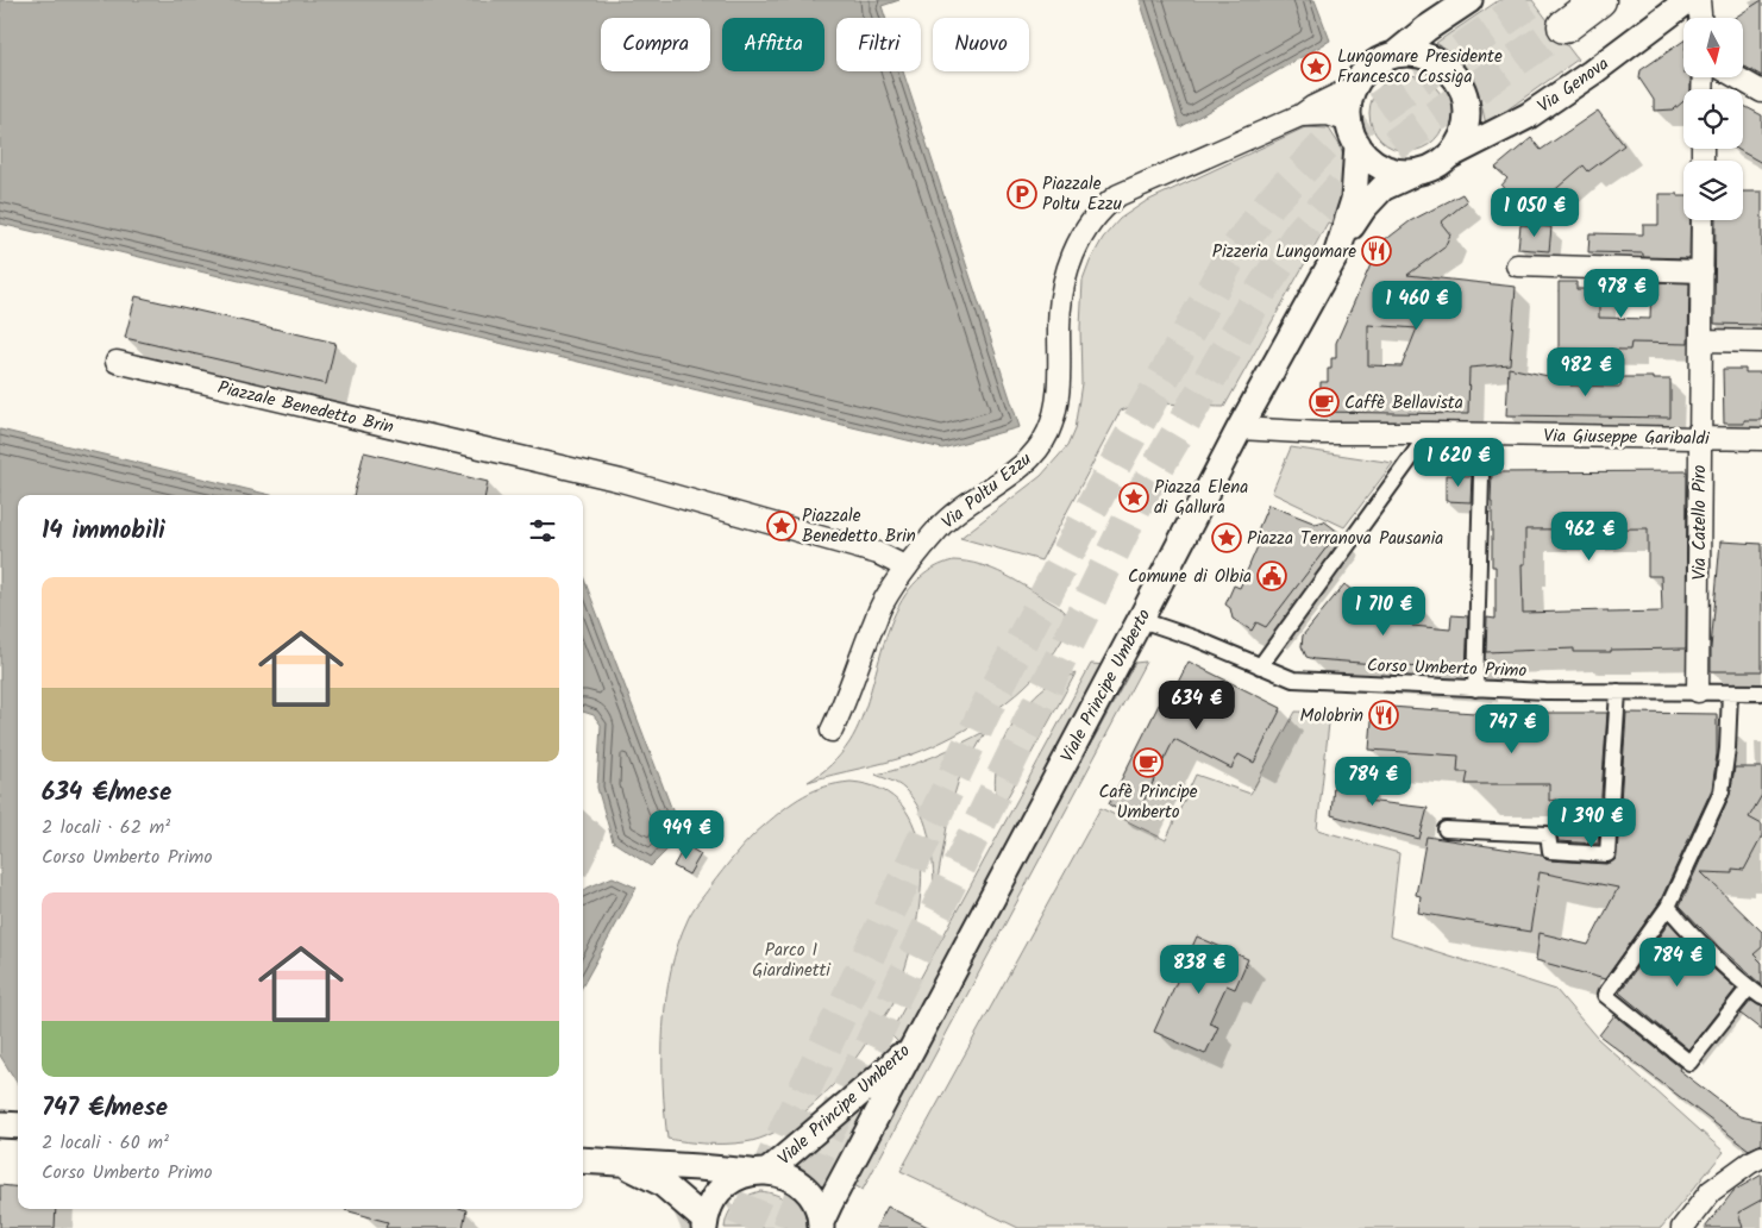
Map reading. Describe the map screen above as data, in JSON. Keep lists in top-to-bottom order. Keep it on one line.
{"streets":{"street":["Via Genova","Piazzale Benedetto Brin","Via Giuseppe Garibaldi","Via Poltu Ezzu","Via Catello Piro","Corso Umberto Primo","Viale Principe Umberto"]},"crossings":[["Via Genova","Via Poltu Ezzu"],["Via Genova","Viale Principe Umberto"],["Piazzale Benedetto Brin","Via Poltu Ezzu"],["Via Giuseppe Garibaldi","Via Catello Piro"],["Via Giuseppe Garibaldi","Viale Principe Umberto"],["Via Poltu Ezzu","Viale Principe Umberto"],["Via Catello Piro","Corso Umberto Primo"],["Corso Umberto Primo","Viale Principe Umberto"]],"parks":["Parco I Giardinetti"],"places":{"place":["Lungomare Presidente Francesco Cossiga","Piazza Elena di Gallura","Piazzale Benedetto Brin","Piazza Terranova Pausania"],"parking":["Piazzale Poltu Ezzu"],"restaurant":["Pizzeria Lungomare","Molobrin"],"cafe":["Caffè Bellavista","Cafè Principe Umberto"],"public building":["Comune di Olbia"]},"north":"bottom","page":{"chip":["Compra","Affitta","Filtri","Nuovo"],"price":["1 050 €","978 €","1 460 €","982 €","1 620 €","962 €","1 710 €","634 €","747 €","784 €","1 390 €","949 €","784 €","838 €"],"heading":"14 immobili","list":[{"name":"634 €/mese","note":"2 locali · 62 m² · Corso Umberto Primo"},{"name":"747 €/mese","note":"2 locali · 60 m² · Corso Umberto Primo"}]}}
